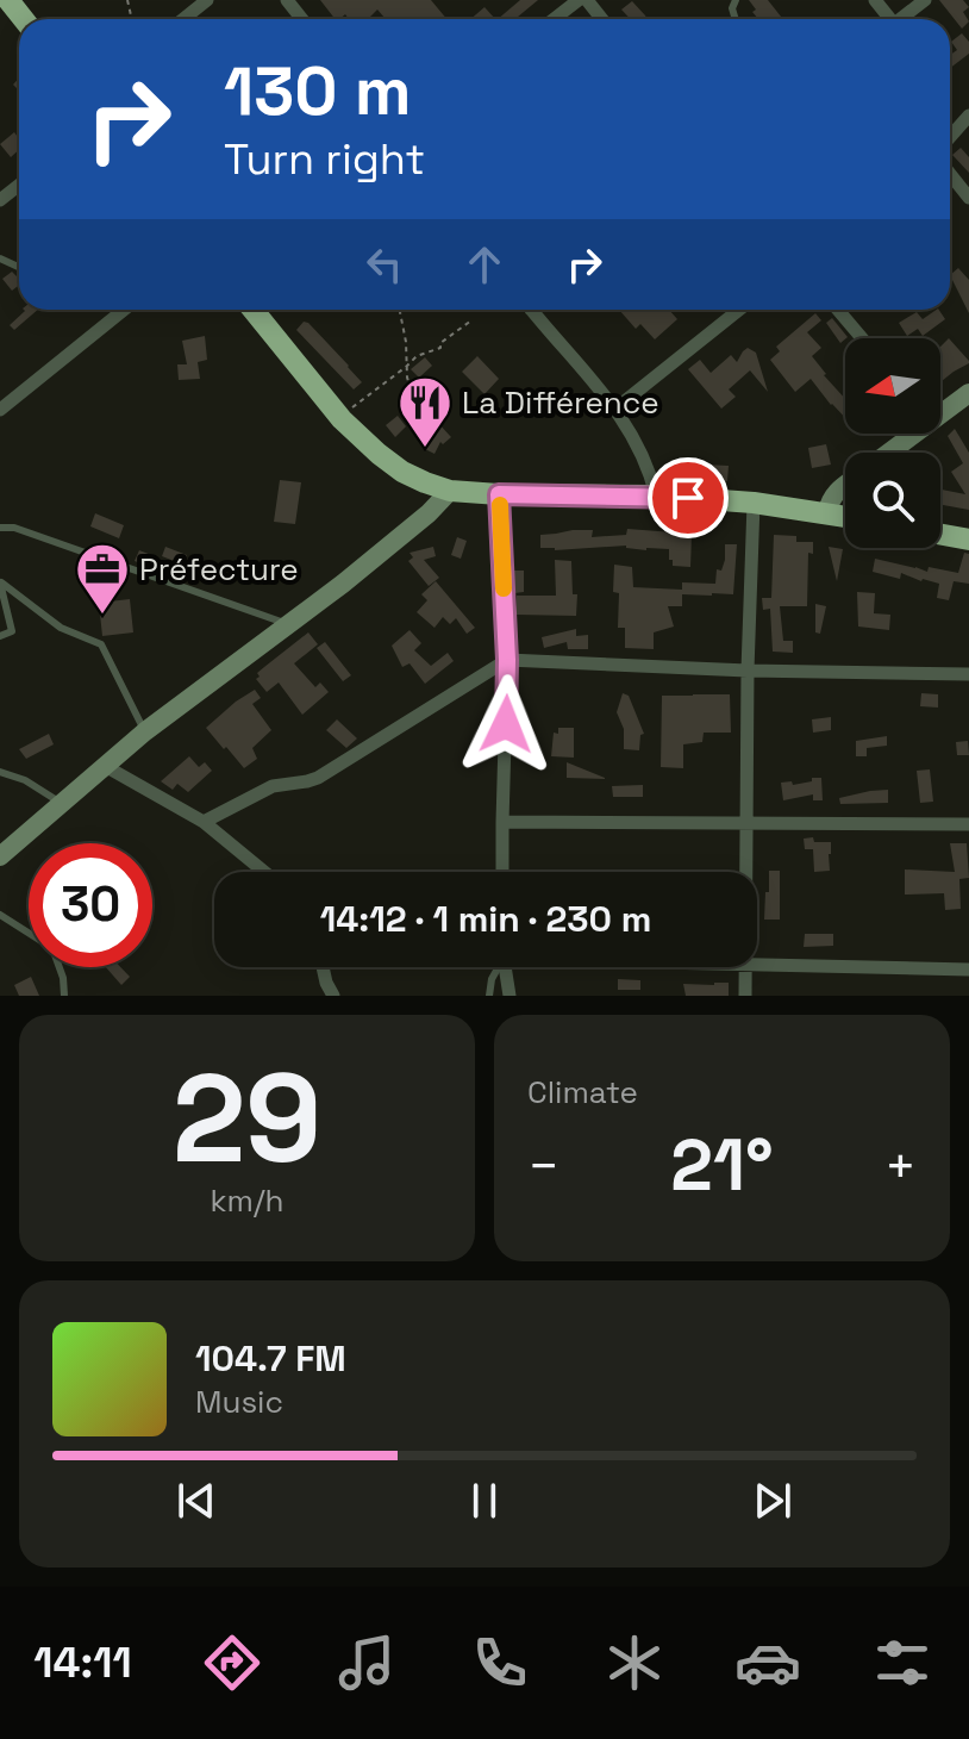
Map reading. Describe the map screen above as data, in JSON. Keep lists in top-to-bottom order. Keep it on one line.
{"places":{"restaurant":["La Différence"],"office":["Préfecture"]},"north":"left","page":{"turn":["130 m","Turn right"],"limit":"30","trip":"14:12 · 1 min · 230 m","tile":[["29","km/h"],"Climate"],"heat":["−","21°","+"],"song":["104.7 FM","Music"],"tabs":"14:11"}}
